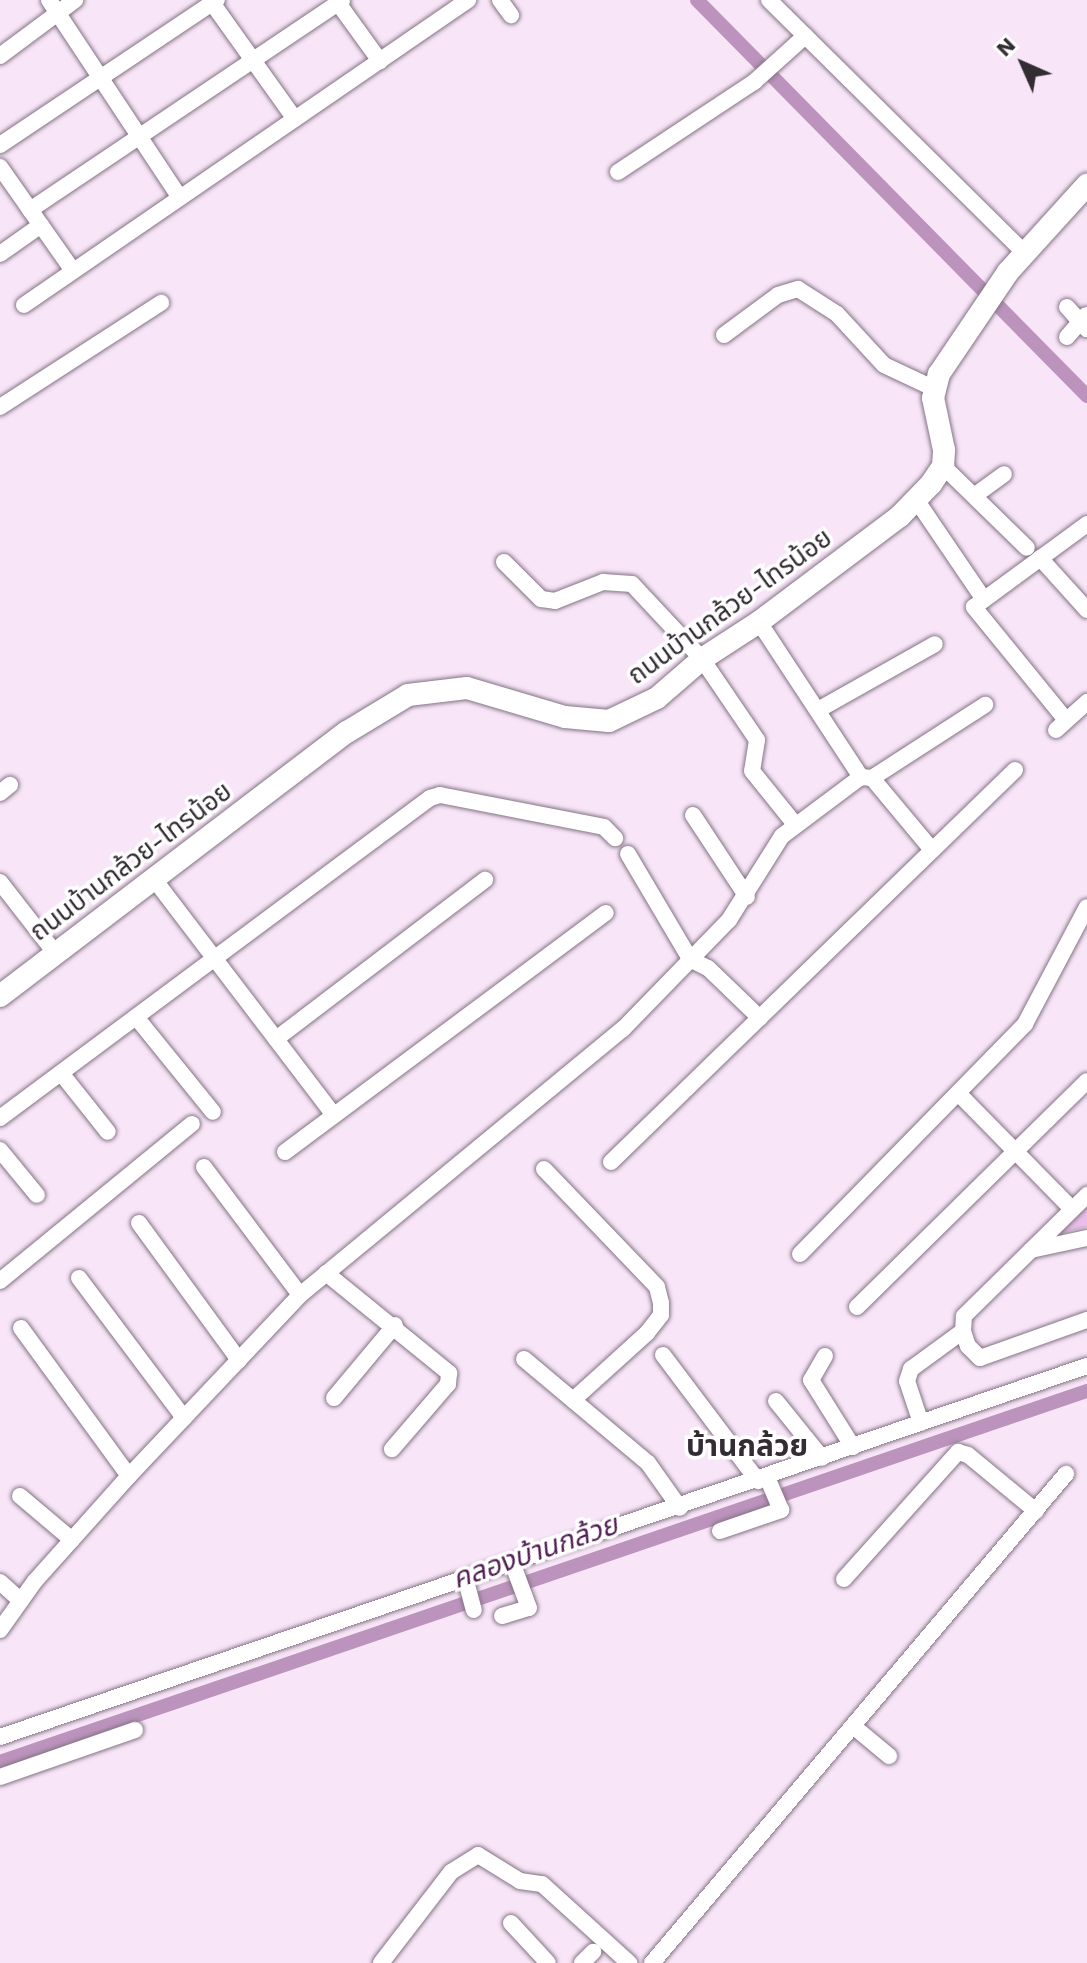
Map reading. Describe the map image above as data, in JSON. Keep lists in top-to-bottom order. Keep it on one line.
{"streets":{"street":["ถนนบ้านกล้วย-ไทรน้อย"]},"districts":["บ้านกล้วย"],"water":["คลองบ้านกล้วย"],"north":"top left"}
